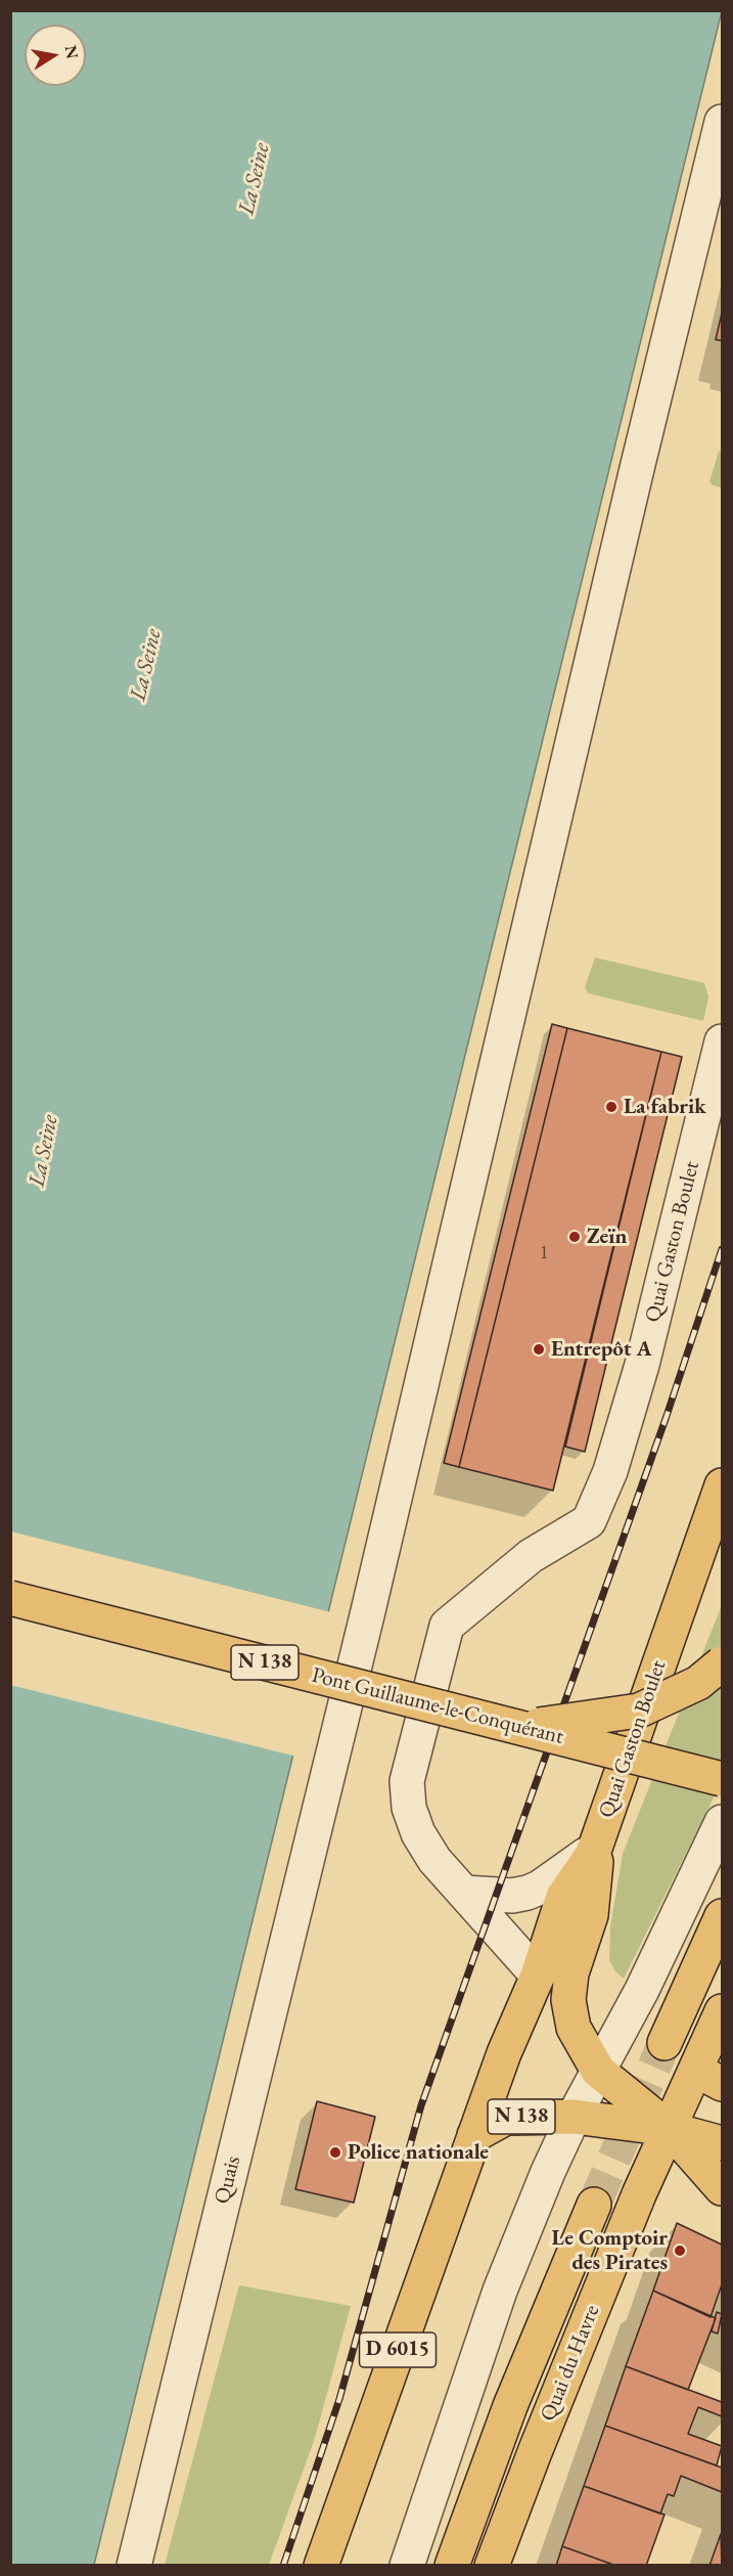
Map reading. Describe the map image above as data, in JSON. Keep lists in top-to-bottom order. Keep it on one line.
{"streets":{"main road":["Quai Gaston Boulet","N 138","Pont Guillaume-le-Conquérant","D 6015","Quai du Havre"],"street":["Quais"]},"crossings":[["Quai Gaston Boulet","N 138"],["Quai Gaston Boulet","D 6015"],["Quai Gaston Boulet","Quai du Havre"],["N 138","D 6015"],["N 138","Quai du Havre"]],"water":["La Seine"],"places":["La fabrik","Zeïn","Entrepôt A","Police nationale","Le Comptoir des Pirates"],"house_numbers":["1"],"north":"right"}
